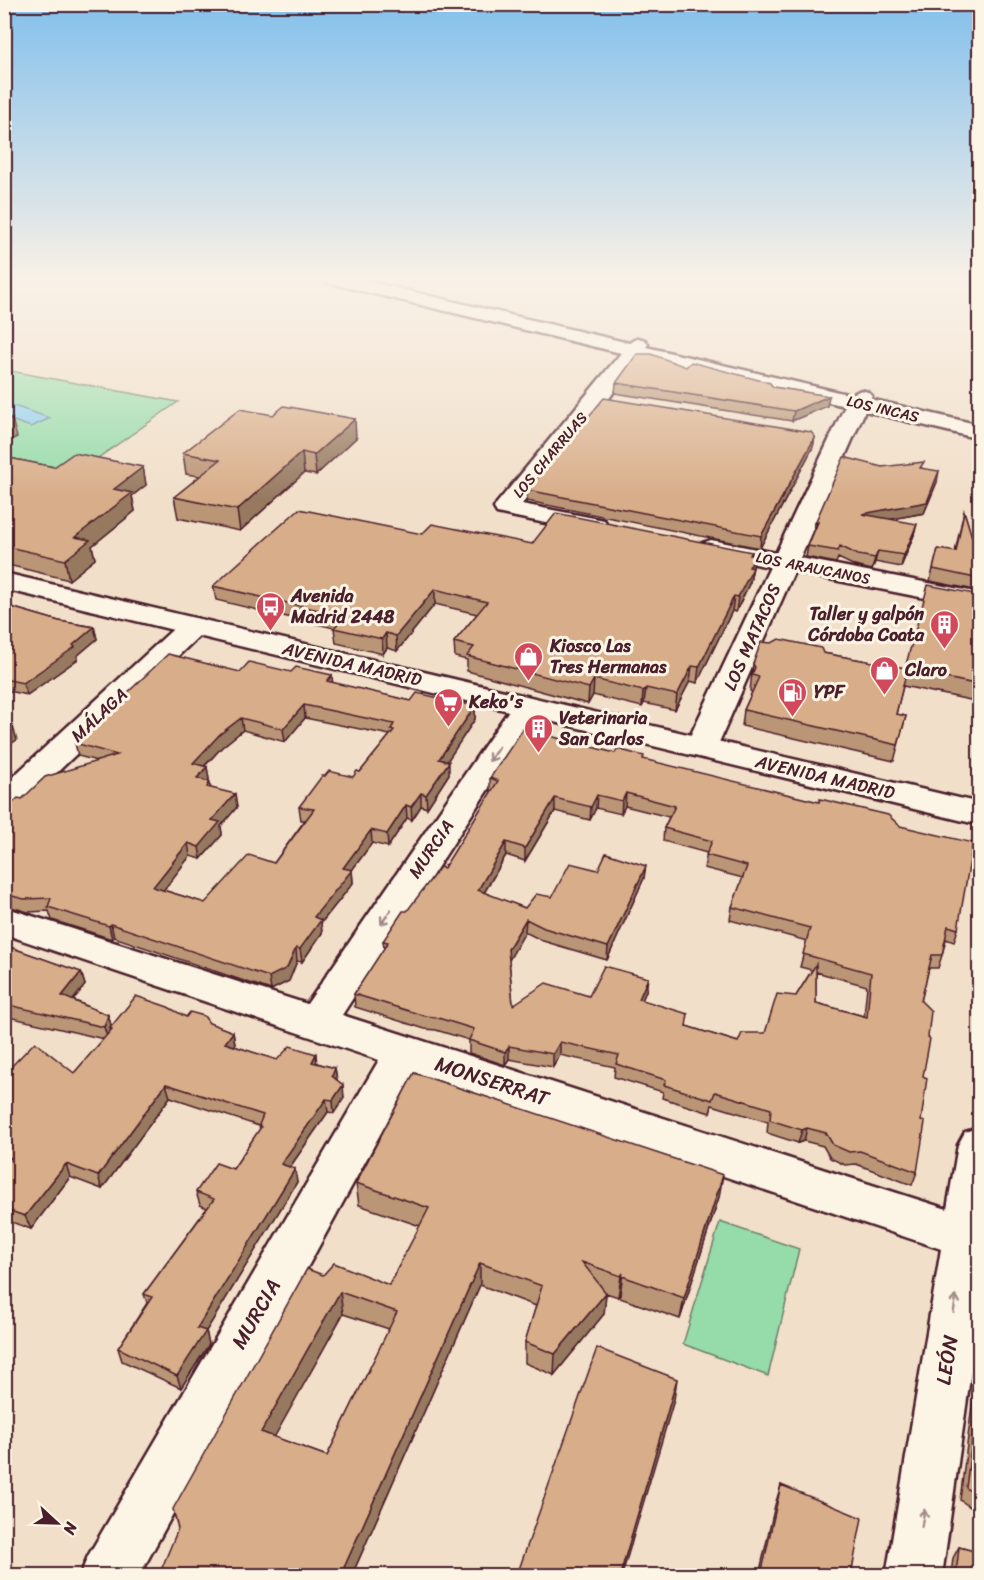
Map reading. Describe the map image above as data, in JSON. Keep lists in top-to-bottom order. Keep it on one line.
{"streets":{"street":["LOS INCAS","LOS CHARRUAS","LOS ARAUCANOS","LOS MATACOS","AVENIDA MADRID","MÁLAGA","MURCIA","MONSERRAT","LEÓN"]},"crossings":[["LOS INCAS","LOS MATACOS"],["LOS ARAUCANOS","LOS MATACOS"],["LOS MATACOS","AVENIDA MADRID"],["AVENIDA MADRID","MÁLAGA"],["AVENIDA MADRID","MURCIA"],["MURCIA","MONSERRAT"],["MONSERRAT","LEÓN"]],"one_way":["MURCIA","LEÓN"],"places":{"bus stop":["Avenida Madrid 2448"],"building":["Taller y galpón Córdoba Coata","Veterinaria San Carlos"],"shop":["Kiosco Las Tres Hermanas","Claro"],"fuel station":["YPF"],"supermarket":["Keko's"]},"north":"right"}
